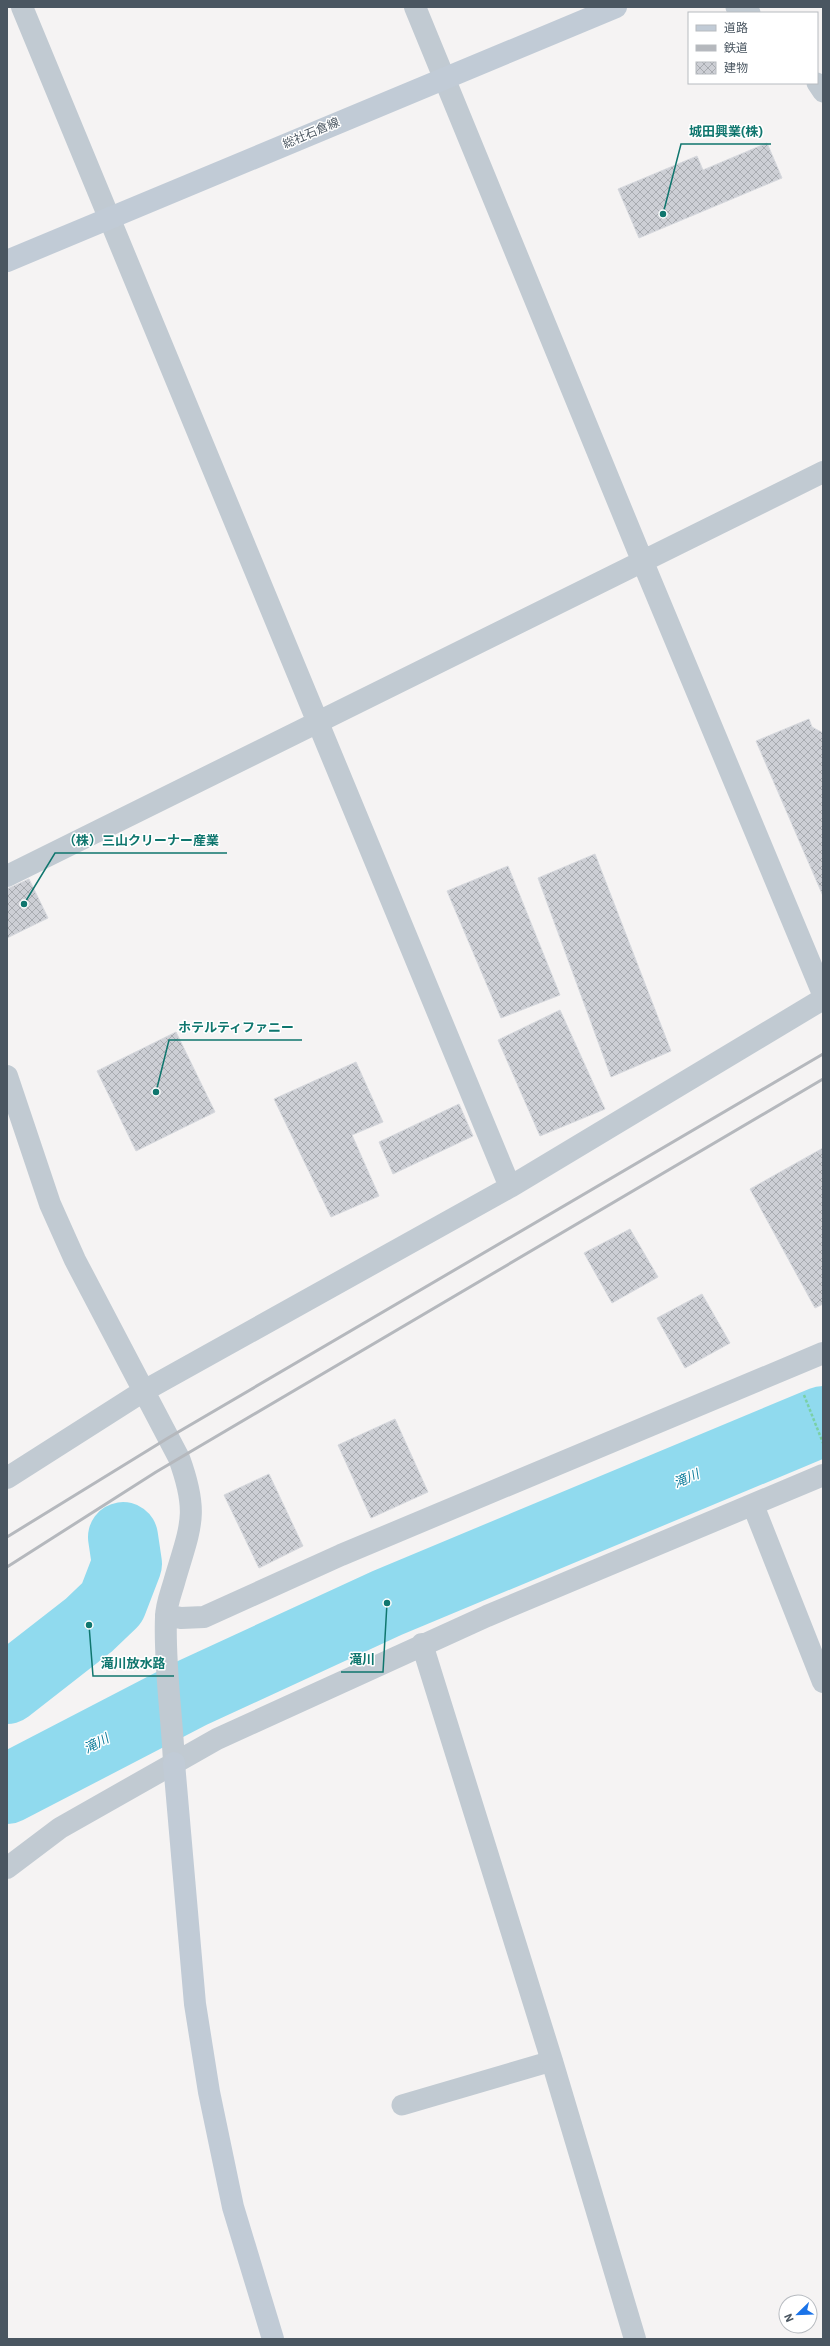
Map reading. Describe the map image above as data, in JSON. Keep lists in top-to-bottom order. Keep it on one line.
{"streets":{"main road":["総社石倉線"]},"water":["滝川"],"places":["城田興業(株)","（株）三山クリーナー産業","ホテルティファニー","滝川","滝川放水路"],"legend":["道路","鉄道","建物"],"north":"bottom left"}
